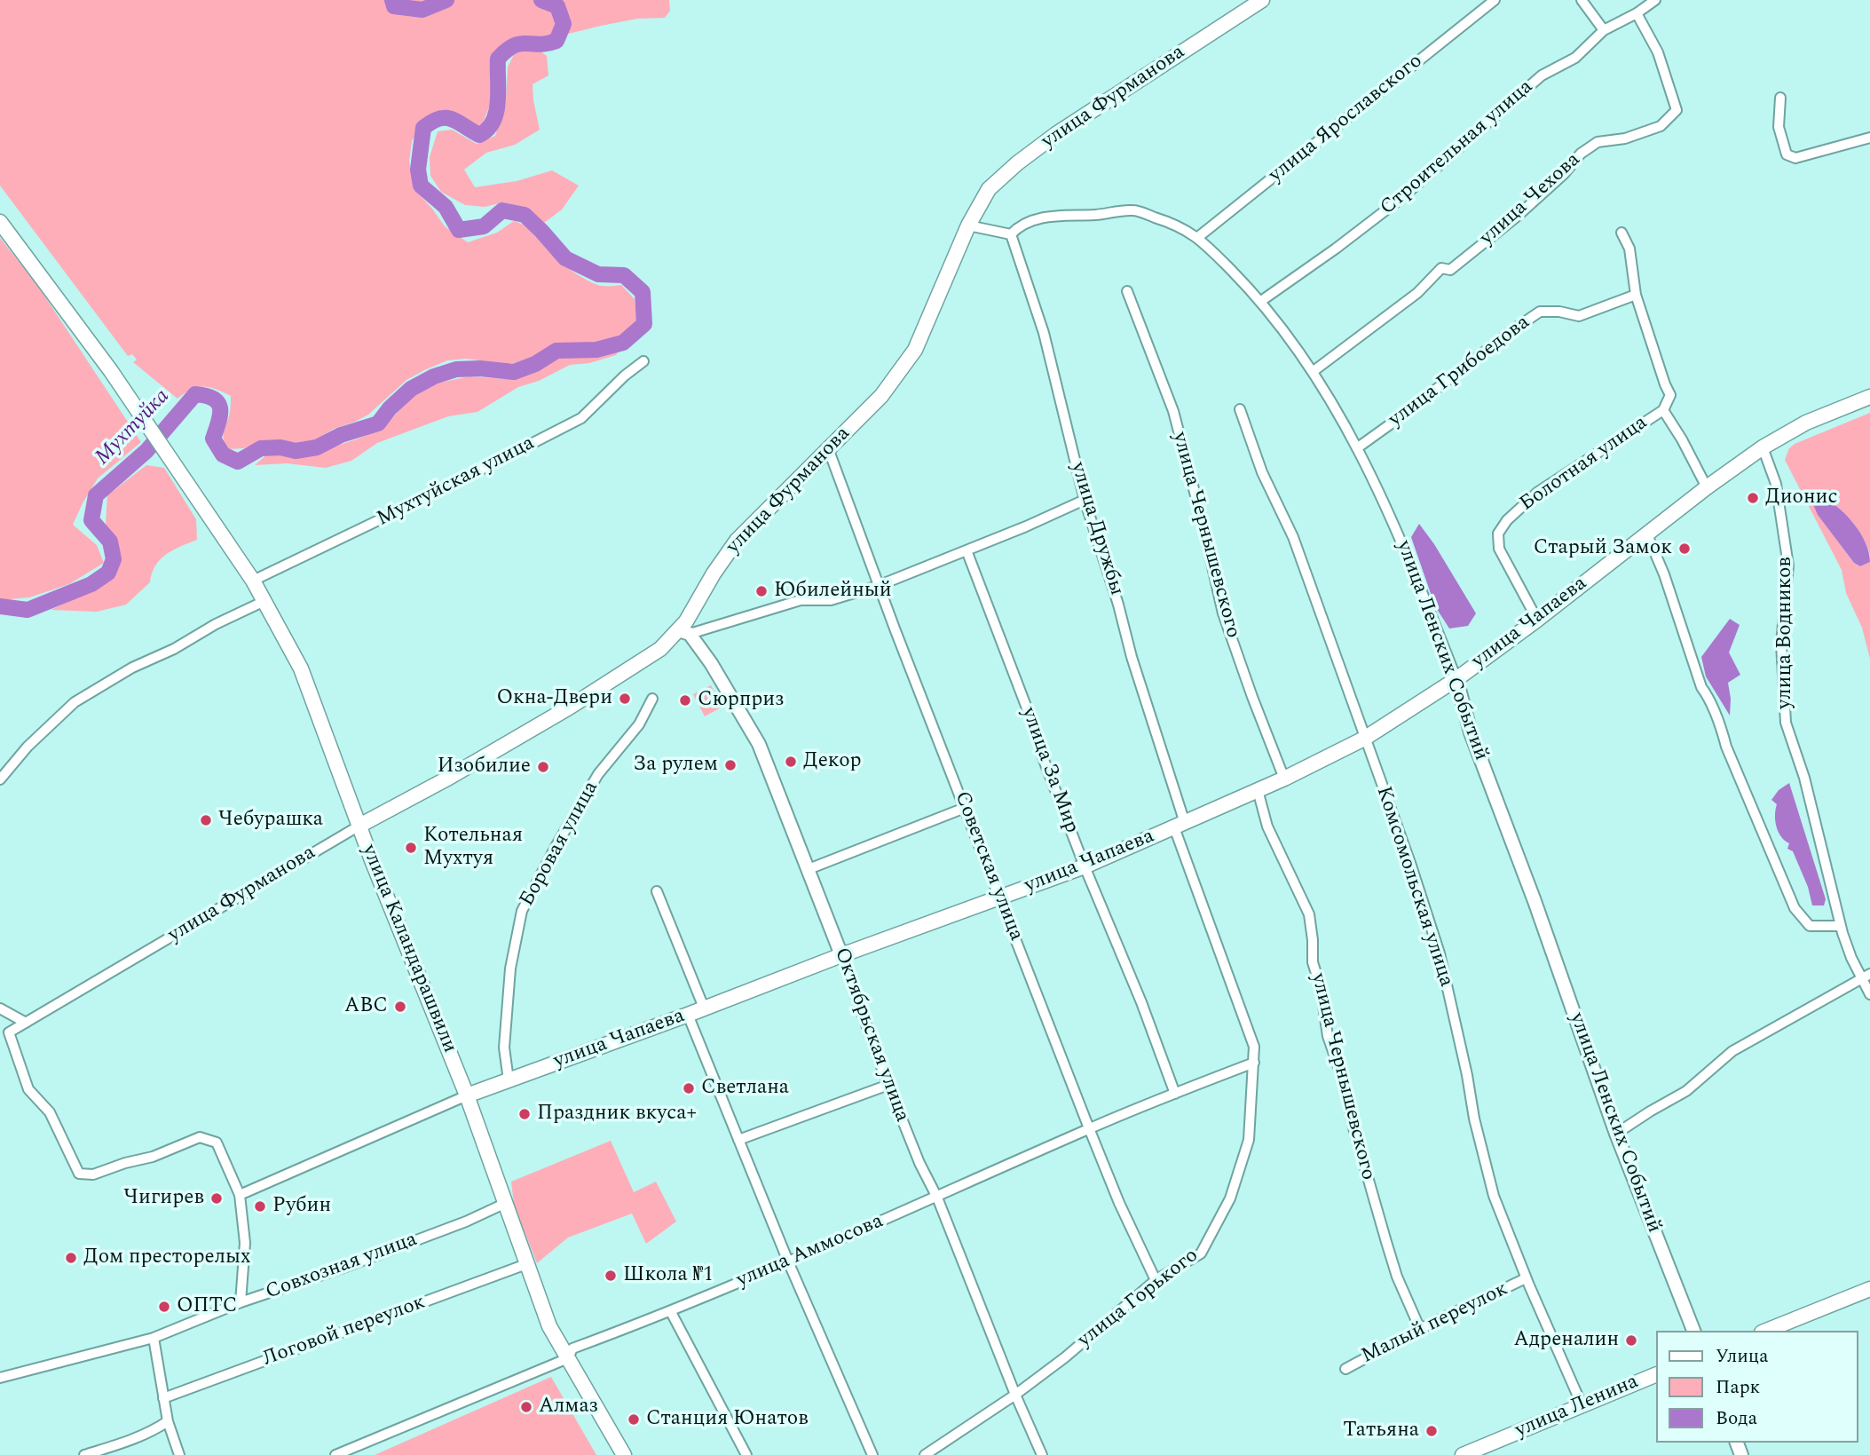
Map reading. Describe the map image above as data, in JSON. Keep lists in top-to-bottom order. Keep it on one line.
{"streets":{"main road":["улица Фурманова","улица Чапаева","улица Каландарашвили","улица Ленина"],"street":["улица Ярославского","Строительная улица","улица Чехова","улица Грибоедова","Болотная улица","Мухтуйская улица","улица Дружбы","улица Чернышевского","улица Водников","улица Ленских Событий","улица За Мир","Боровая улица","Советская улица","Комсомольская улица","Октябрьская улица","улица Аммосова","Совхозная улица","улица Горького","Малый переулок","Логовой переулок"]},"crossings":[["улица Фурманова","улица Чапаева"],["улица Фурманова","Советская улица"],["улица Фурманова","улица Каландарашвили"],["улица Фурманова","Октябрьская улица"],["улица Ярославского","улица Ленских Событий"],["Строительная улица","улица Чехова"],["Строительная улица","улица Ленских Событий"],["улица Чехова","улица Ленских Событий"],["улица Грибоедова","улица Ленских Событий"],["Болотная улица","улица Чапаева"],["Мухтуйская улица","улица Каландарашвили"],["улица Дружбы","улица Чапаева"],["улица Дружбы","улица Ленских Событий"],["улица Дружбы","улица Горького"],["улица Чернышевского","улица Чапаева"],["улица Чернышевского","Малый переулок"],["улица Чапаева","улица Водников"],["улица Чапаева","улица Ленских Событий"],["улица Чапаева","улица За Мир"],["улица Чапаева","Боровая улица"],["улица Чапаева","Советская улица"],["улица Чапаева","Комсомольская улица"],["улица Чапаева","улица Каландарашвили"],["улица Чапаева","Октябрьская улица"],["улица Чапаева","улица Горького"],["улица За Мир","улица Аммосова"],["Советская улица","улица Аммосова"],["Советская улица","улица Горького"],["Комсомольская улица","Малый переулок"],["Комсомольская улица","улица Ленина"],["улица Каландарашвили","улица Аммосова"],["улица Каландарашвили","Совхозная улица"],["улица Каландарашвили","Логовой переулок"],["Октябрьская улица","улица Аммосова"],["Октябрьская улица","улица Горького"],["улица Аммосова","улица Горького"]],"water":["Мухтуйка"],"places":["Дионис","Старый Замок","Юбилейный","Окна-Двери","Сюрприз","Декор","За рулем","Изобилие","Чебурашка","Котельная Мухтуя","ABC","Светлана","Праздник вкуса+","Чигирев","Рубин","Дом престорелых","Школа №1","ОПТС","Адреналин","Алмаз","Станция Юнатов","Татьяна"],"legend":["Улица","Парк","Вода"]}
